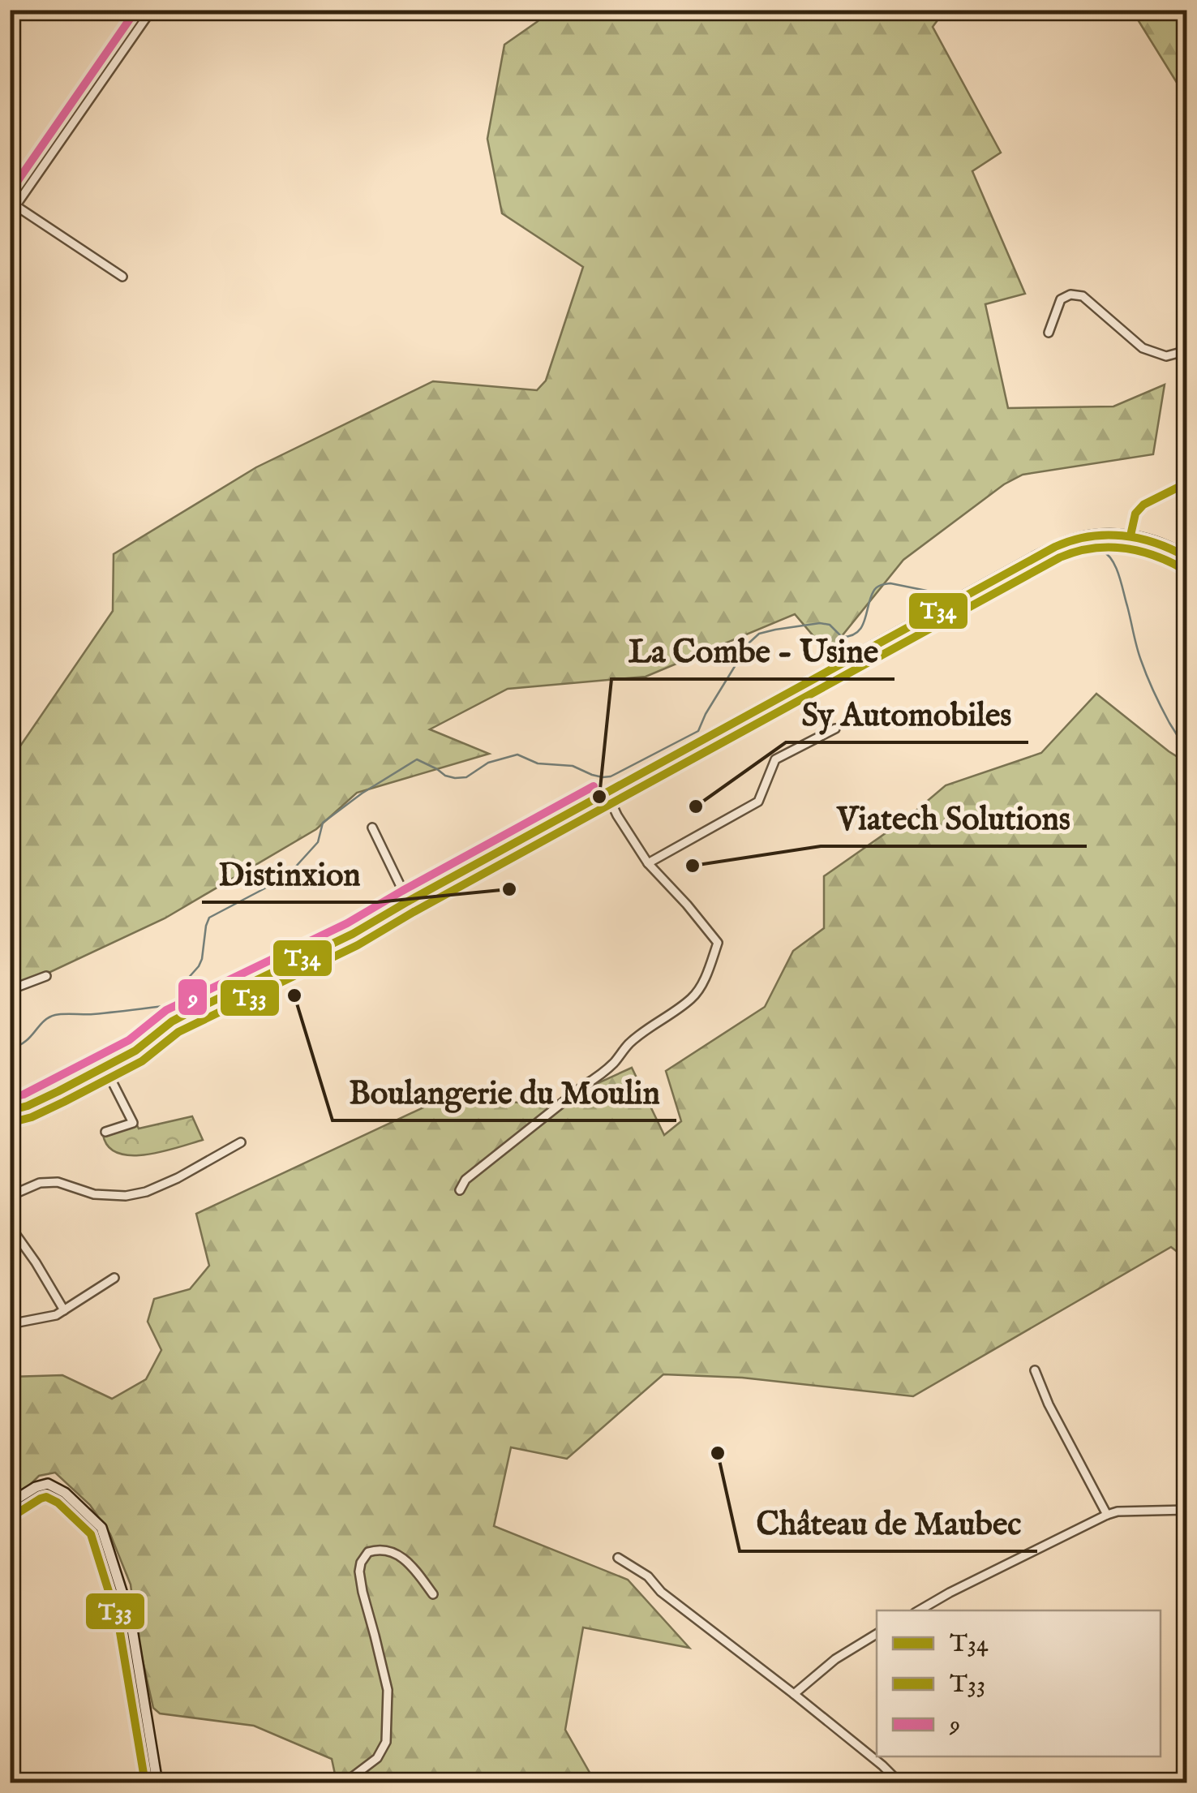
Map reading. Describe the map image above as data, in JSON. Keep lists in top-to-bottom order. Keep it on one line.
{"places":["La Combe - Usine","Sy Automobiles","Viatech Solutions","Distinxion","Boulangerie du Moulin","Château de Maubec"],"lines":["transit line 9","transit line T34","transit line T33"],"legend":["T34","T33","9"]}
